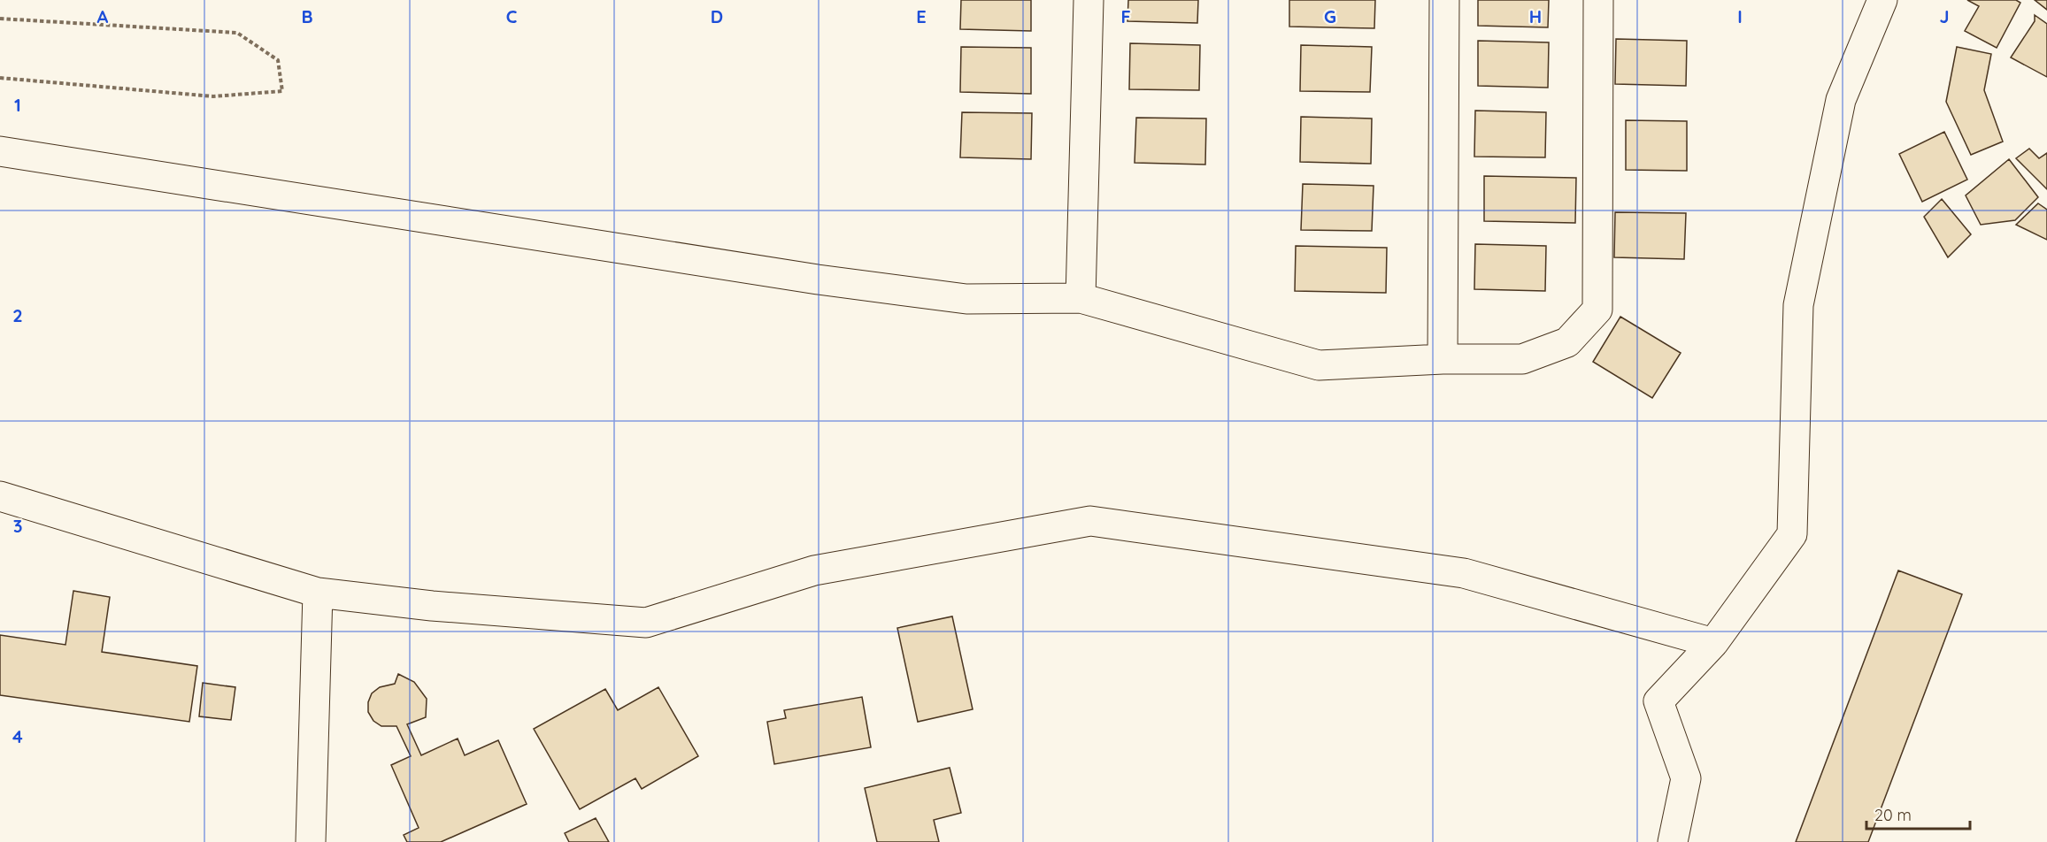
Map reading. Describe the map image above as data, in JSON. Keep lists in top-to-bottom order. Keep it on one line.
{"scale_bar":"20 m","grid":{"columns":["A","B","C","D","E","F","G","H","I","J"],"rows":["1","2","3","4"]}}
